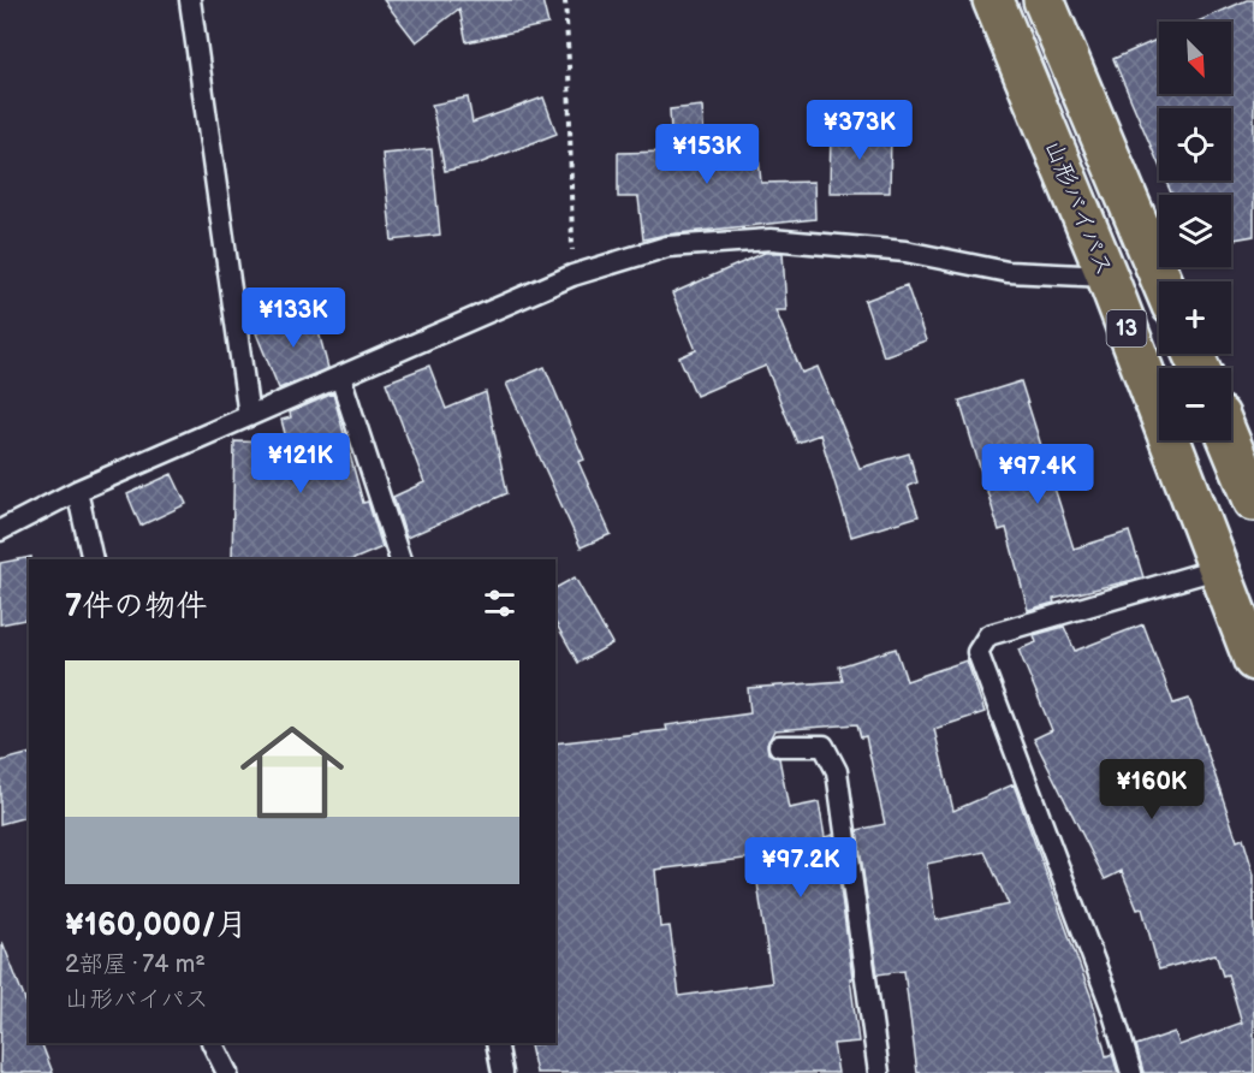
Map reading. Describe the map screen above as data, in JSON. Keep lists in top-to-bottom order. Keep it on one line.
{"streets":{"highway":["山形バイパス","13"]},"north":"bottom right","page":{"map_buttons":["+","−"],"price":["¥373K","¥153K","¥133K","¥121K","¥97.4K","¥160K","¥97.2K"],"heading":"7件の物件","list":[{"name":"¥160,000/月","note":"2部屋 · 74 m² · 山形バイパス"}]}}
